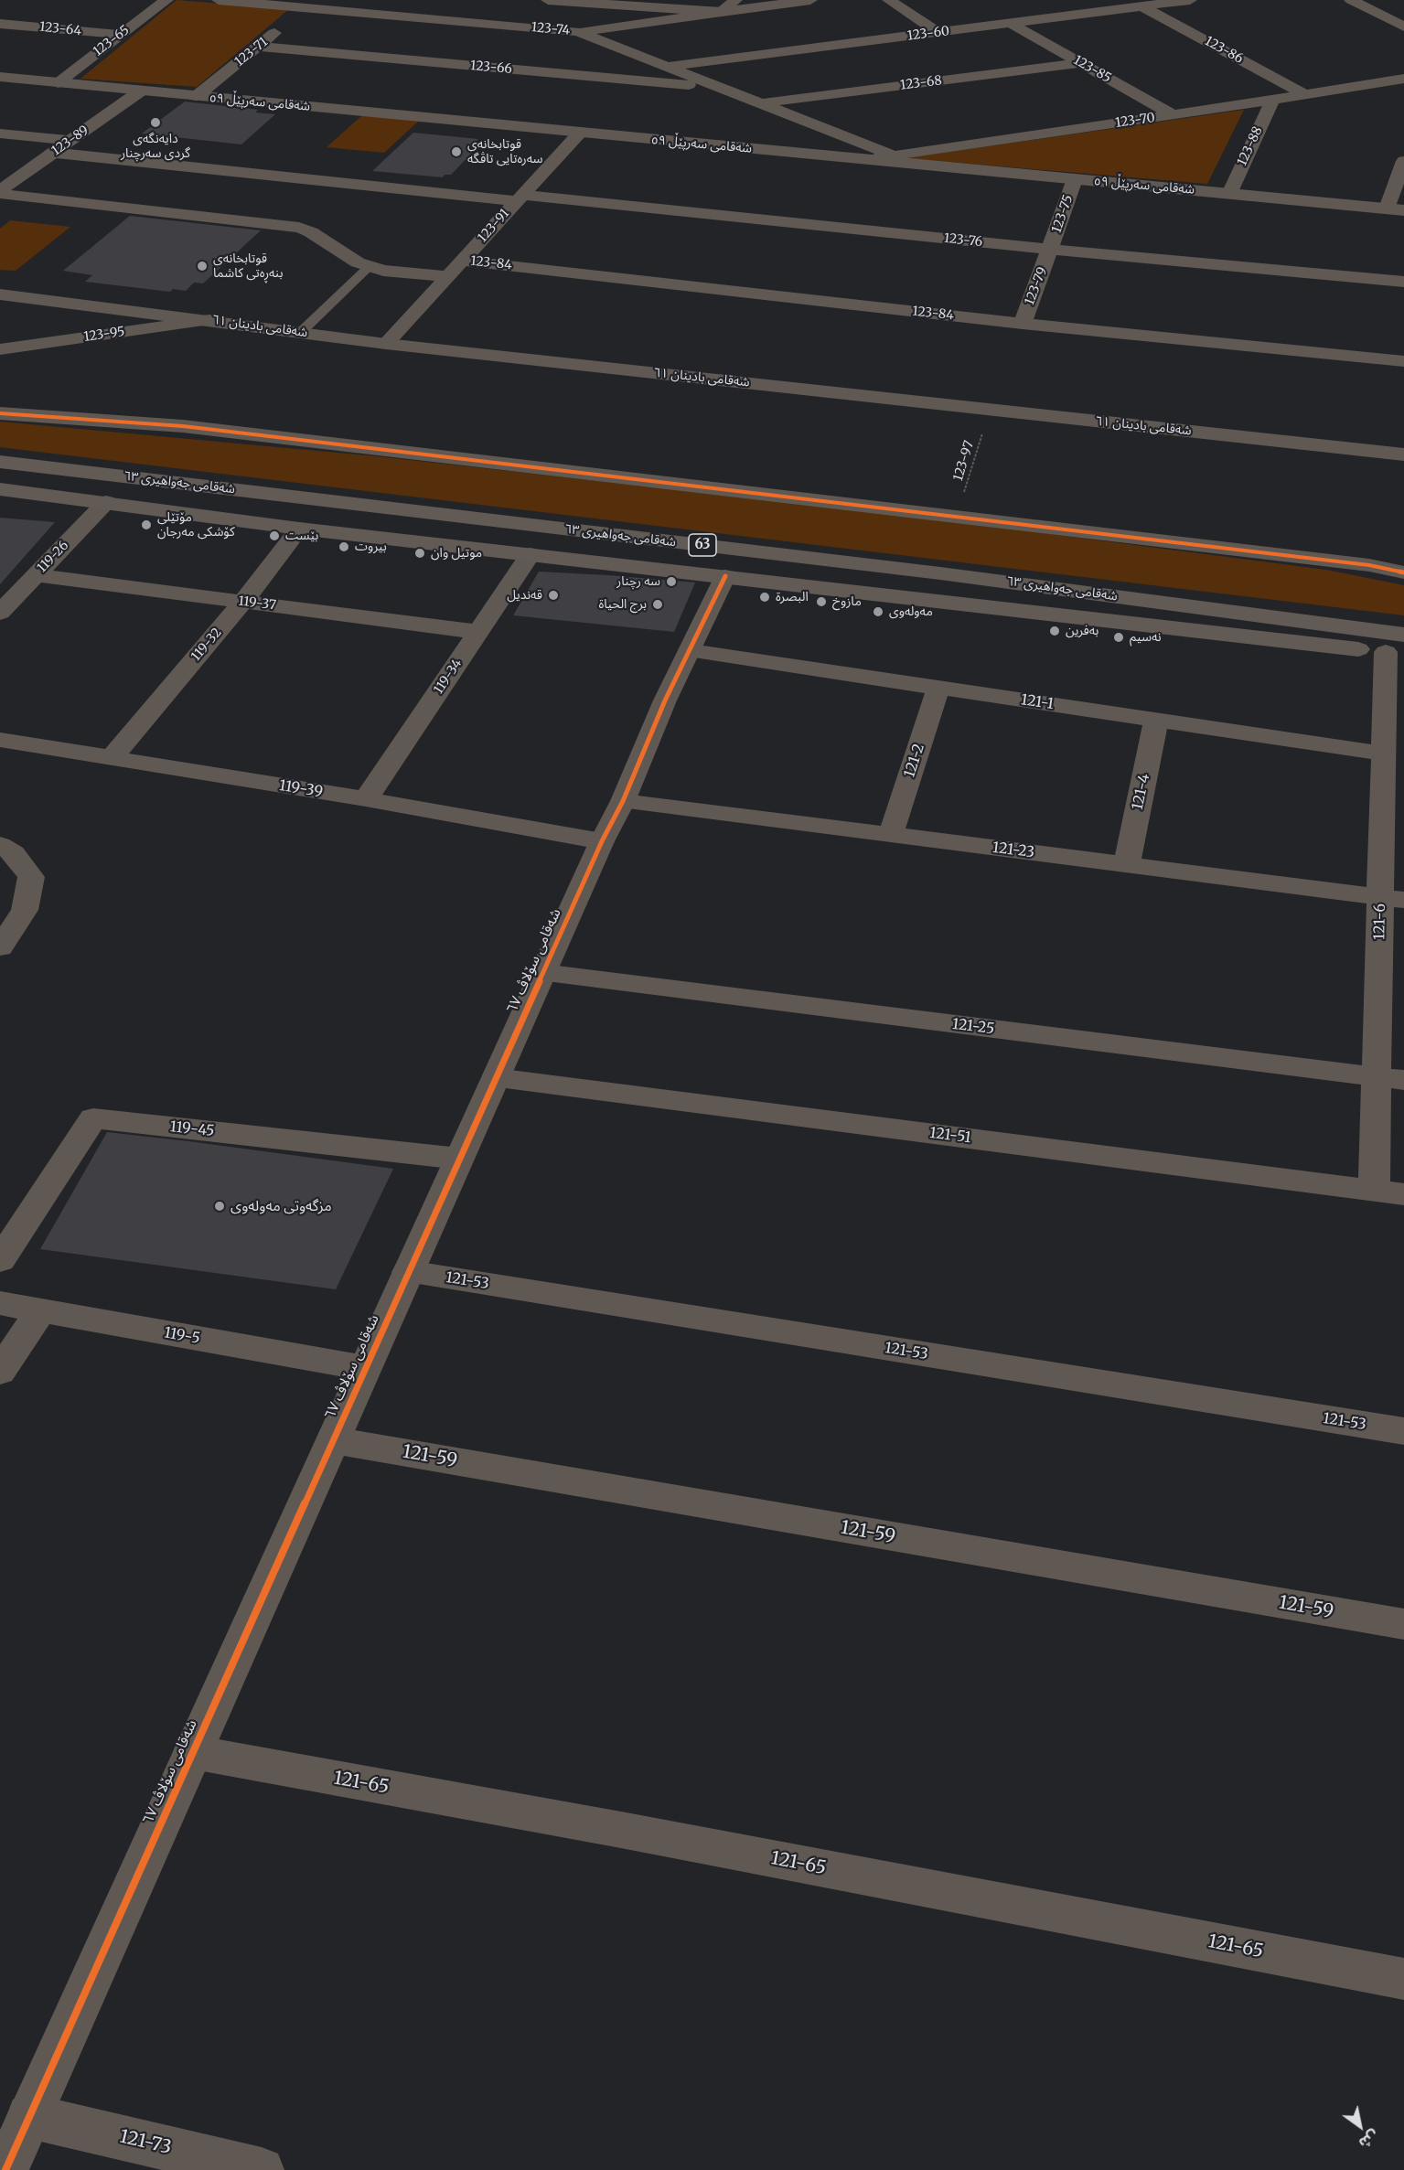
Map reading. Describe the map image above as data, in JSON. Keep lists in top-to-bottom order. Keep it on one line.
{"streets":{"main road":["شەقامی جەواهیری ٦٣","63"],"street":["123-64","123-74","123-60","123-65","123-86","123-71","123-66","123-85","123-68","شەقامی سەرپێڵ ٥٩","123-70","123-89","123-88","123-75","123-91","123-76","123-84","123-79","شەقامی بادینان ٦١","123-95","119-26","119-37","119-32","119-34","121-1","121-2","119-39","121-4","121-23","121-6","شەقامی سۆلاڤ ٦٧","121-25","119-45","121-51","121-53","119-5","121-59","121-65","121-73"],"path":["123-97"]},"crossings":[["123-64","123-65"],["123-74","123-60"],["123-74","123-71"],["123-74","123-66"],["123-74","123-68"],["123-74","123-70"],["123-60","123-86"],["123-60","123-85"],["123-65","شەقامی سەرپێڵ ٥٩"],["123-86","123-70"],["123-71","123-66"],["123-71","شەقامی سەرپێڵ ٥٩"],["123-85","123-68"],["123-85","123-70"],["شەقامی سەرپێڵ ٥٩","123-70"],["شەقامی سەرپێڵ ٥٩","123-89"],["شەقامی سەرپێڵ ٥٩","123-88"],["شەقامی سەرپێڵ ٥٩","123-75"],["شەقامی سەرپێڵ ٥٩","123-91"],["123-70","123-88"],["123-89","123-76"],["123-75","123-76"],["123-75","123-79"],["123-91","123-76"],["123-91","123-84"],["123-91","شەقامی بادینان ٦١"],["123-76","123-79"],["123-84","123-79"],["شەقامی بادینان ٦١","123-95"],["شەقامی بادینان ٦١","123-97"],["شەقامی جەواهیری ٦٣","119-26"],["شەقامی جەواهیری ٦٣","119-32"],["شەقامی جەواهیری ٦٣","119-34"],["شەقامی جەواهیری ٦٣","121-6"],["شەقامی جەواهیری ٦٣","شەقامی سۆلاڤ ٦٧"],["119-26","119-37"],["119-37","119-32"],["119-37","119-34"],["119-32","119-39"],["119-34","119-39"],["121-1","121-2"],["121-1","121-4"],["121-1","121-6"],["121-1","شەقامی سۆلاڤ ٦٧"],["121-2","121-23"],["119-39","شەقامی سۆلاڤ ٦٧"],["121-4","121-23"],["121-23","121-6"],["121-23","شەقامی سۆلاڤ ٦٧"],["121-6","121-25"],["121-6","121-51"],["شەقامی سۆلاڤ ٦٧","121-25"],["شەقامی سۆلاڤ ٦٧","119-45"],["شەقامی سۆلاڤ ٦٧","121-51"],["شەقامی سۆلاڤ ٦٧","121-53"],["شەقامی سۆلاڤ ٦٧","119-5"],["شەقامی سۆلاڤ ٦٧","121-59"],["شەقامی سۆلاڤ ٦٧","121-65"],["شەقامی سۆلاڤ ٦٧","121-73"]],"places":["دایەنگەی گردی سەرچنار","قوتابخانەی سەرەتایی تاڤگە","قوتابخانەی بنەڕەتی کاشما","مۆتێلی کۆشکی مەرجان","بێست","بیروت","موتيل وان","سه رچنار","قەندیل","البصرة","مازوخ","برج الحياة","مەولەوی","بەفرین","نەسیم","مزگەوتی مەولەوی"],"north":"bottom right"}
